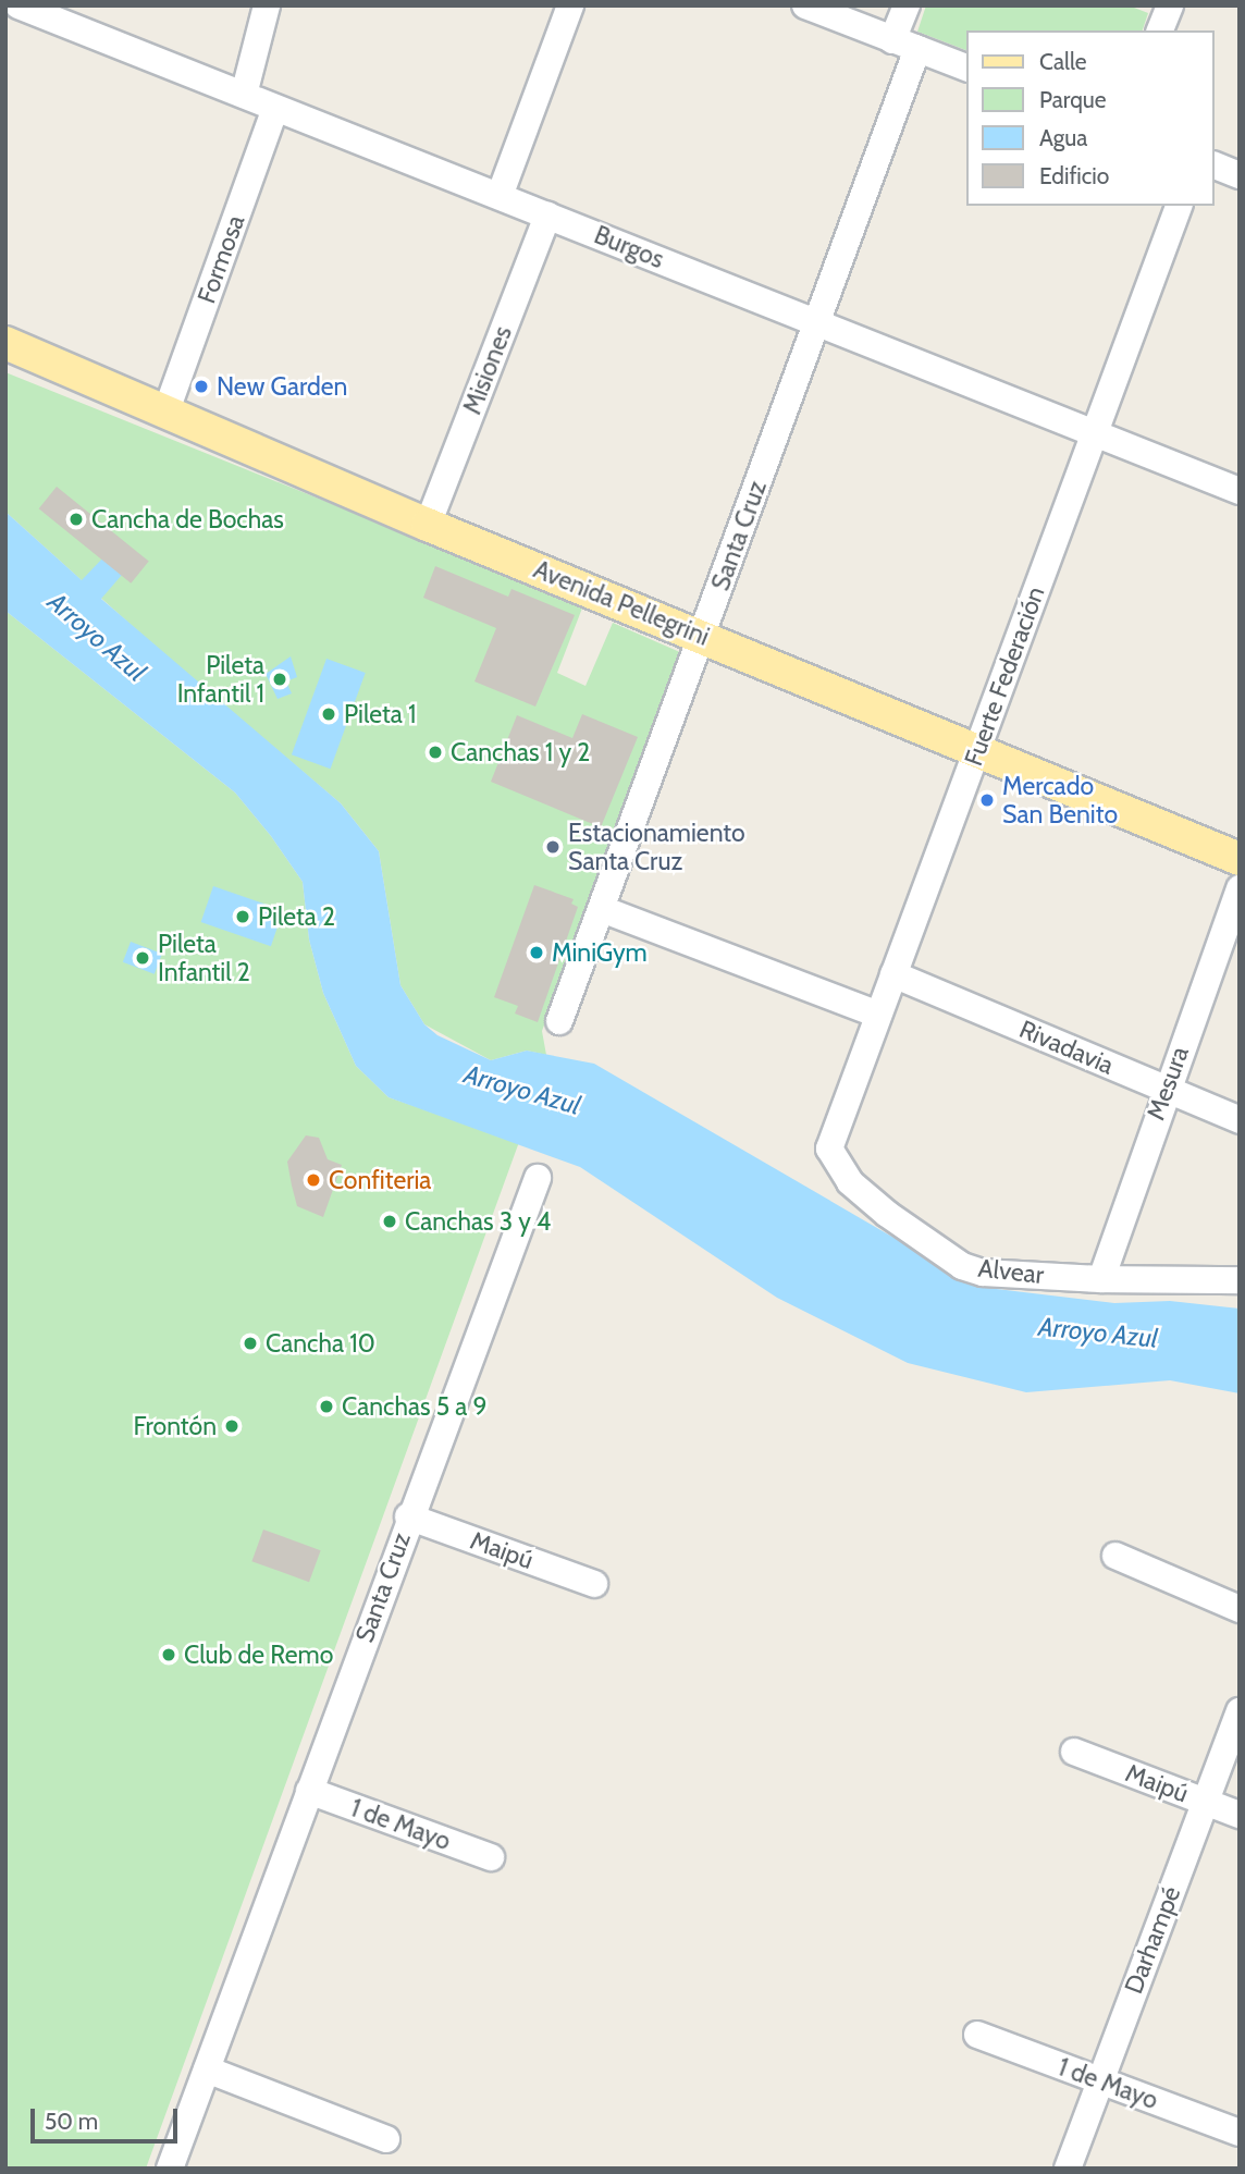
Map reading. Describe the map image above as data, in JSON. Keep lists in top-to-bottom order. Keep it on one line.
{"streets":{"main road":["Avenida Pellegrini"],"street":["Burgos","Formosa","Misiones","Santa Cruz","Fuerte Federación","Rivadavia","Mesura","Alvear","Maipú","1 de Mayo","Darhampé"]},"crossings":[["Burgos","Formosa"],["Burgos","Misiones"],["Burgos","Santa Cruz"],["Burgos","Fuerte Federación"],["Formosa","Avenida Pellegrini"],["Misiones","Avenida Pellegrini"],["Santa Cruz","Avenida Pellegrini"],["Santa Cruz","Maipú"],["Santa Cruz","1 de Mayo"],["Avenida Pellegrini","Fuerte Federación"],["Fuerte Federación","Rivadavia"],["Fuerte Federación","Alvear"],["Rivadavia","Mesura"],["Mesura","Alvear"],["Maipú","Darhampé"],["1 de Mayo","Darhampé"]],"water":["Arroyo Azul"],"places":["New Garden","Cancha de Bochas","Pileta Infantil 1","Pileta 1","Canchas 1 y 2","Mercado San Benito","Estacionamiento Santa Cruz","Pileta 2","MiniGym","Pileta Infantil 2","Confiteria","Canchas 3 y 4","Cancha 10","Canchas 5 a 9","Frontón","Club de Remo"],"legend":["Calle","Parque","Agua","Edificio"],"scale_bar":"50 m"}
